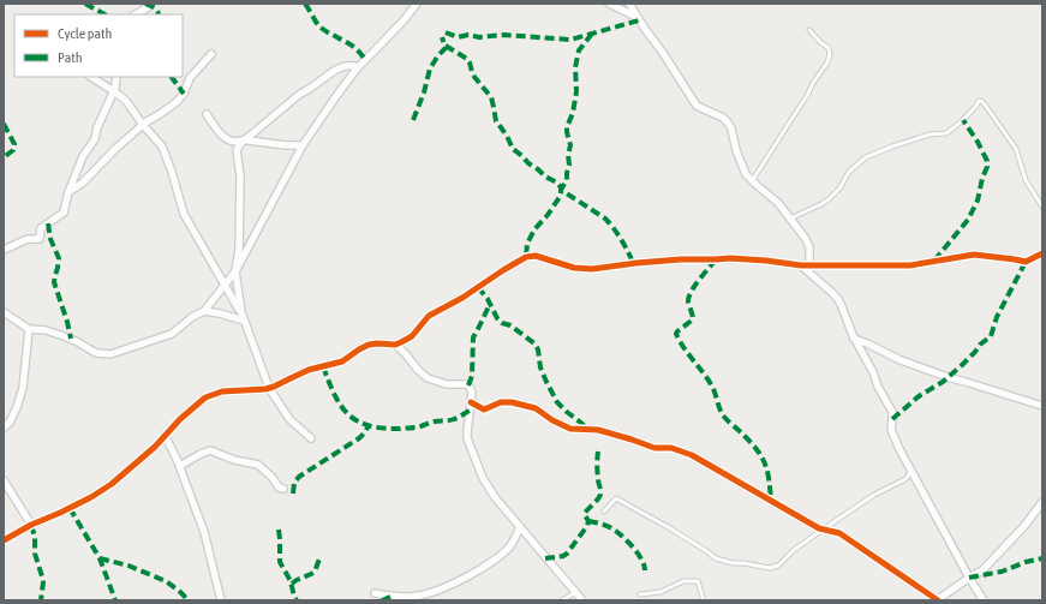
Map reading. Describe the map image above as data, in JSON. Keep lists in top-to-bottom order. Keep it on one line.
{"legend":["Cycle path","Path"]}
